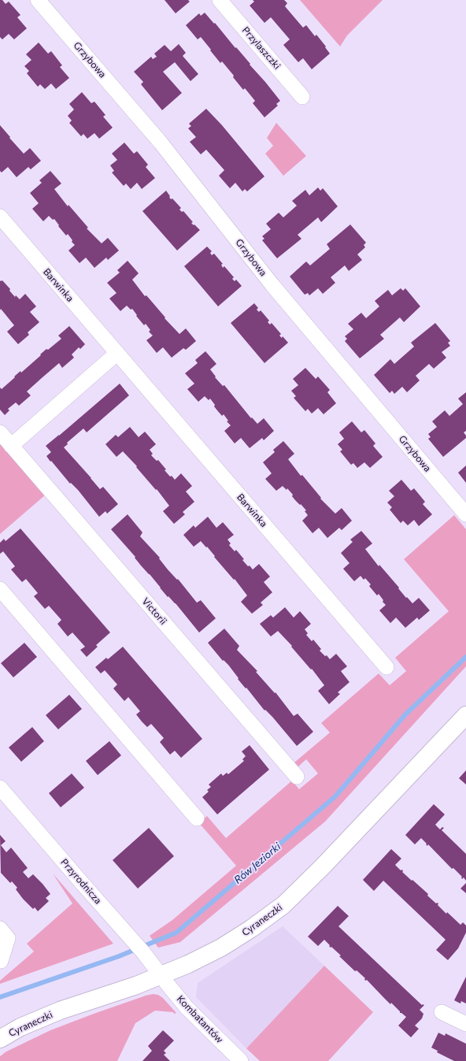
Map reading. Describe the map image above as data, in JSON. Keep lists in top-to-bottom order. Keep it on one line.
{"streets":{"street":["Przylaszczki","Grzybowa","Barwinka","Victorii","Przyrodnicza","Cyraneczki","Kombatantów"]},"crossings":[["Przyrodnicza","Cyraneczki"],["Przyrodnicza","Kombatantów"],["Cyraneczki","Kombatantów"]],"water":["Rów Jeziorki"]}
